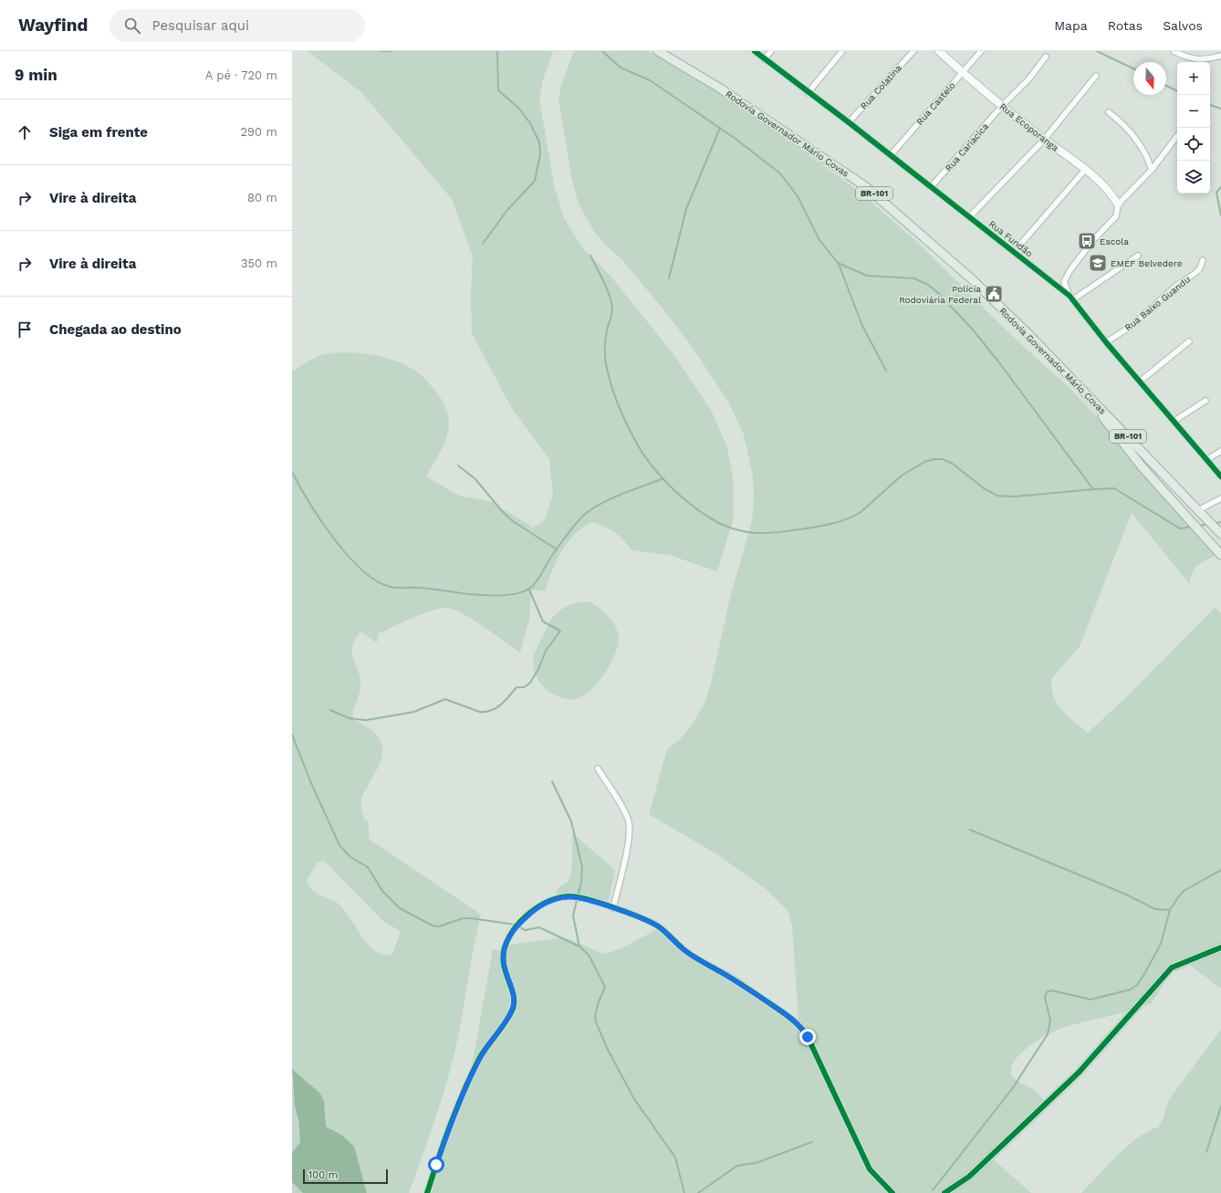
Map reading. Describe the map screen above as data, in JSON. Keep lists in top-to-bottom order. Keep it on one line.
{"streets":{"main road":["Rodovia Governador Mário Covas","BR-101"],"street":["Rua Colatina","Rua Castelo","Rua Ecoporanga","Rua Cariacica","Rua Fundão","Rua Baixo Guandu"]},"crossings":[["Rua Colatina","Rua Fundão"],["Rua Castelo","Rua Ecoporanga"],["Rua Castelo","Rua Fundão"],["Rua Ecoporanga","Rua Cariacica"],["Rua Cariacica","Rua Fundão"],["Rua Fundão","Rua Baixo Guandu"]],"places":{"bus stop":["Escola"],"school or university":["EMEF Belvedere"],"public building":["Polícia Rodoviária Federal"]},"scale_bar":"100 m","north":"bottom","page":{"header":"Wayfind","search":"Pesquisar aqui","nav":["Mapa","Rotas","Salvos"],"heading":["9 min","A pé · 720 m"],"map_buttons":["+","−"],"list":[["Siga em frente","290 m"],["Vire à direita","80 m"],["Vire à direita","350 m"],"Chegada ao destino"],"scale":"100 m"}}
